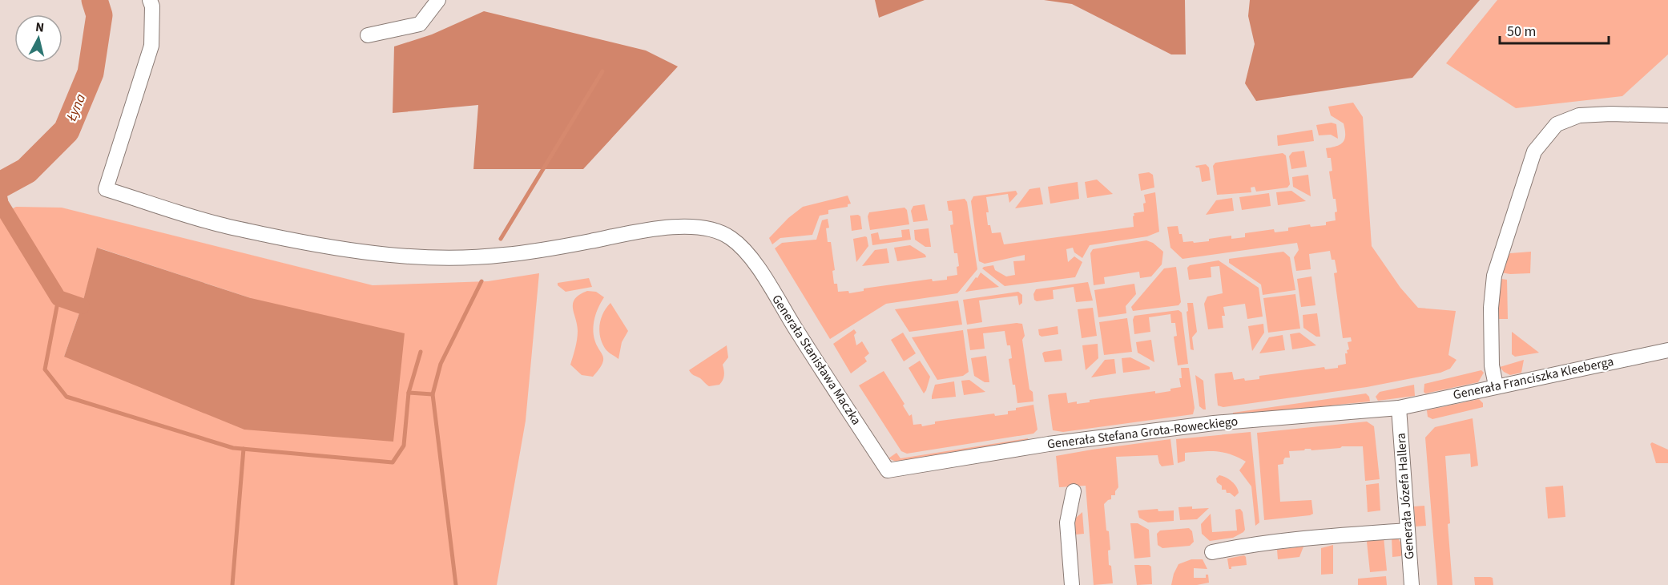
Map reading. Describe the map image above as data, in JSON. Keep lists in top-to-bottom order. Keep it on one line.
{"streets":{"street":["Generała Stanisława Maczka","Generała Franciszka Kleeberga","Generała Stefana Grota-Roweckiego","Generała Józefa Hallera"]},"crossings":[["Generała Stanisława Maczka","Generała Stefana Grota-Roweckiego"],["Generała Franciszka Kleeberga","Generała Stefana Grota-Roweckiego"],["Generała Franciszka Kleeberga","Generała Józefa Hallera"],["Generała Stefana Grota-Roweckiego","Generała Józefa Hallera"]],"water":["Łyna"],"scale_bar":"50 m","north":"top"}
